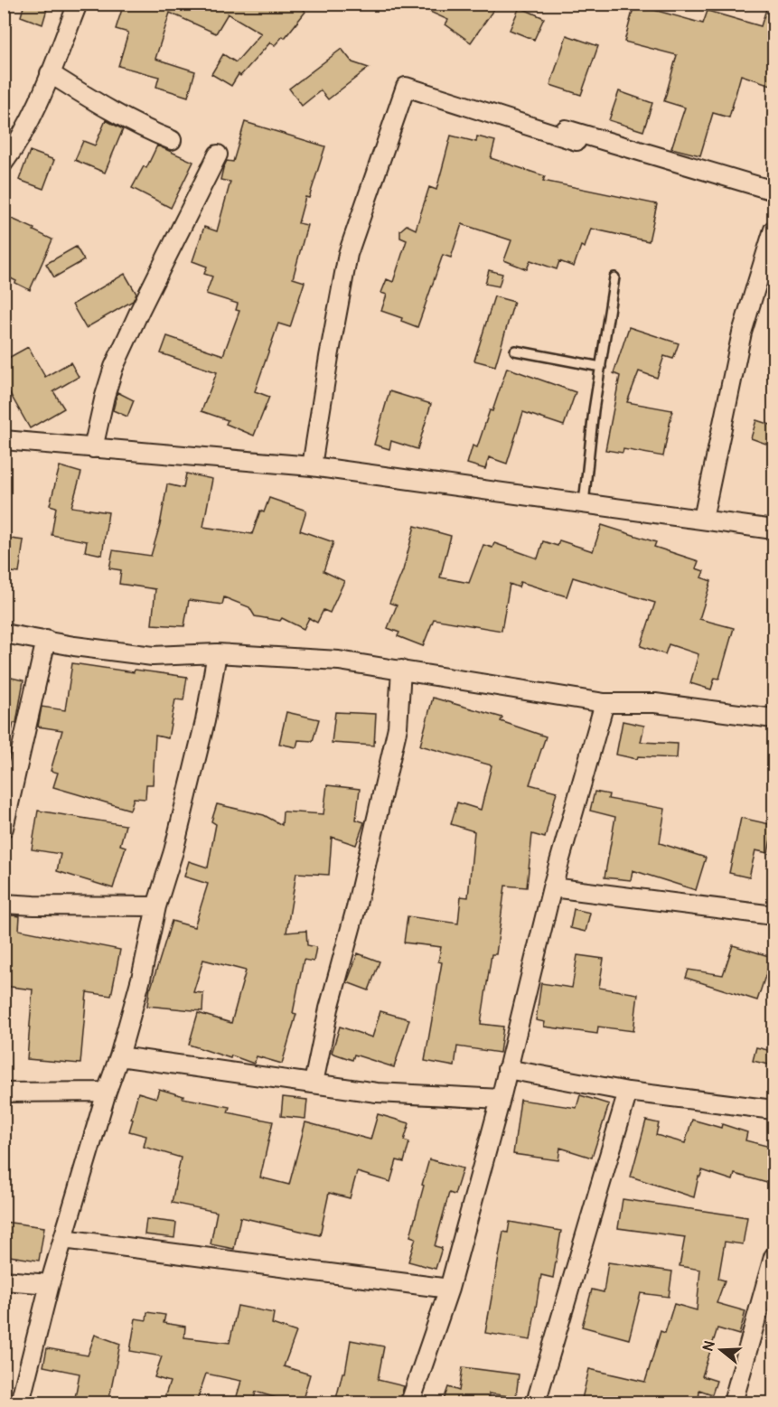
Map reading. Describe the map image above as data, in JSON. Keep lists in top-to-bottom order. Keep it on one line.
{"north":"left"}
